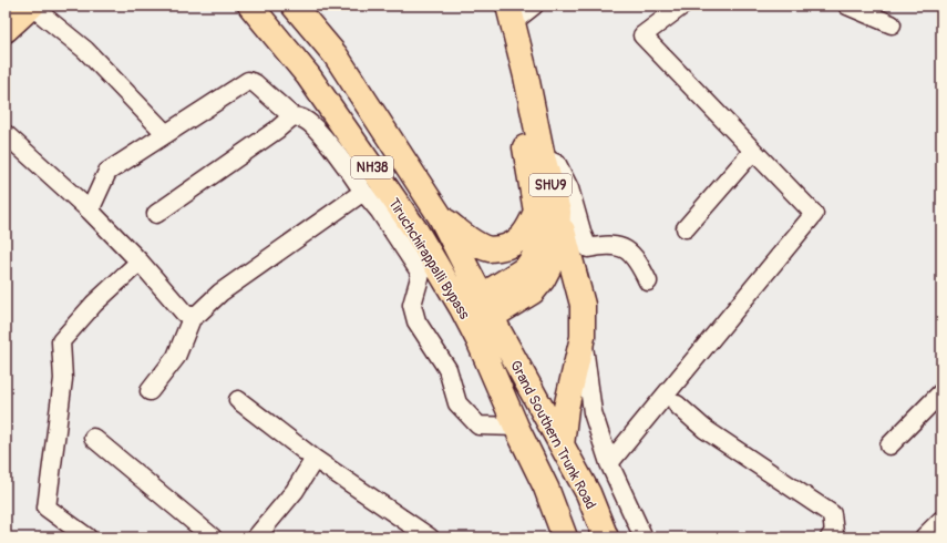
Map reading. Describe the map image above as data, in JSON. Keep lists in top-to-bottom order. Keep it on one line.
{"streets":{"main road":["NH38","SHU9","Tiruchchirappalli Bypass","Grand Southern Trunk Road"]},"crossings":[["SHU9","Tiruchchirappalli Bypass"],["SHU9","Grand Southern Trunk Road"],["Tiruchchirappalli Bypass","Grand Southern Trunk Road"]]}
